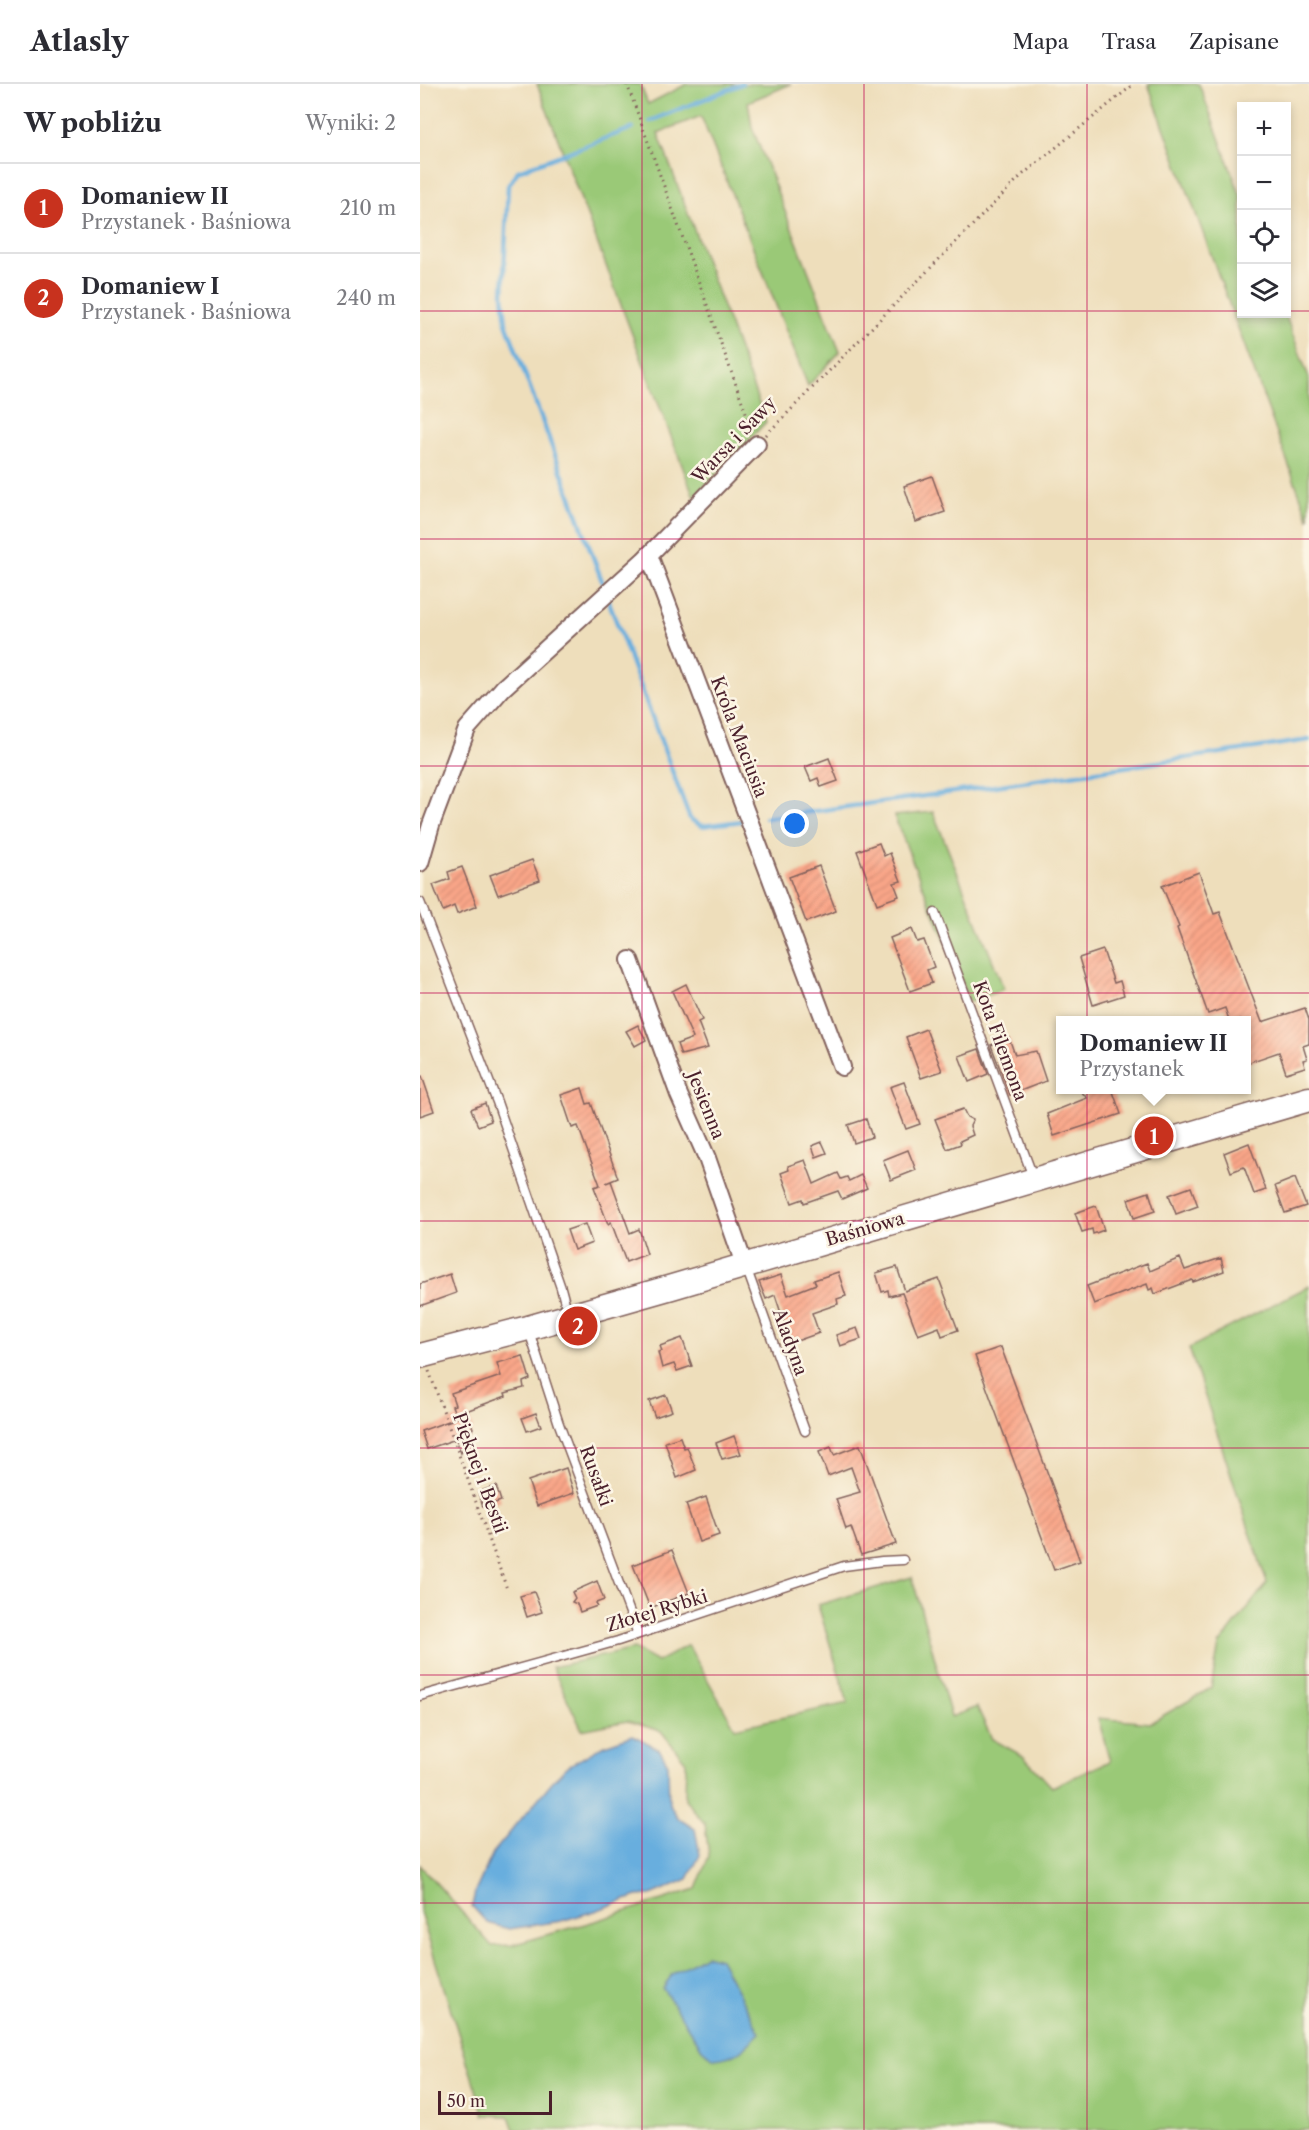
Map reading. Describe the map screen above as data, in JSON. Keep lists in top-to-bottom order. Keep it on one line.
{"streets":{"main road":["Baśniowa"],"street":["Warsa i Sawy","Króla Maciusia","Jesienna"],"lane":["Kota Filemona","Aladyna","Rusałki","Złotej Rybki"],"path":["Pięknej i Bestii"]},"crossings":[["Warsa i Sawy","Króla Maciusia"],["Kota Filemona","Baśniowa"],["Jesienna","Baśniowa"],["Jesienna","Aladyna"],["Baśniowa","Aladyna"],["Baśniowa","Pięknej i Bestii"],["Baśniowa","Rusałki"],["Rusałki","Złotej Rybki"]],"scale_bar":"50 m","page":{"header":"Atlasly","nav":["Mapa","Trasa","Zapisane"],"heading":["W pobliżu","Wyniki: 2"],"map_buttons":["+","−"],"list":[{"mark":"1","name":"Domaniew II","note":"Przystanek · Baśniowa","value":"210 m"},{"mark":"2","name":"Domaniew I","note":"Przystanek · Baśniowa","value":"240 m"}],"popup":["Domaniew II","Przystanek"],"pins":["1","2"],"scale":"50 m"}}
